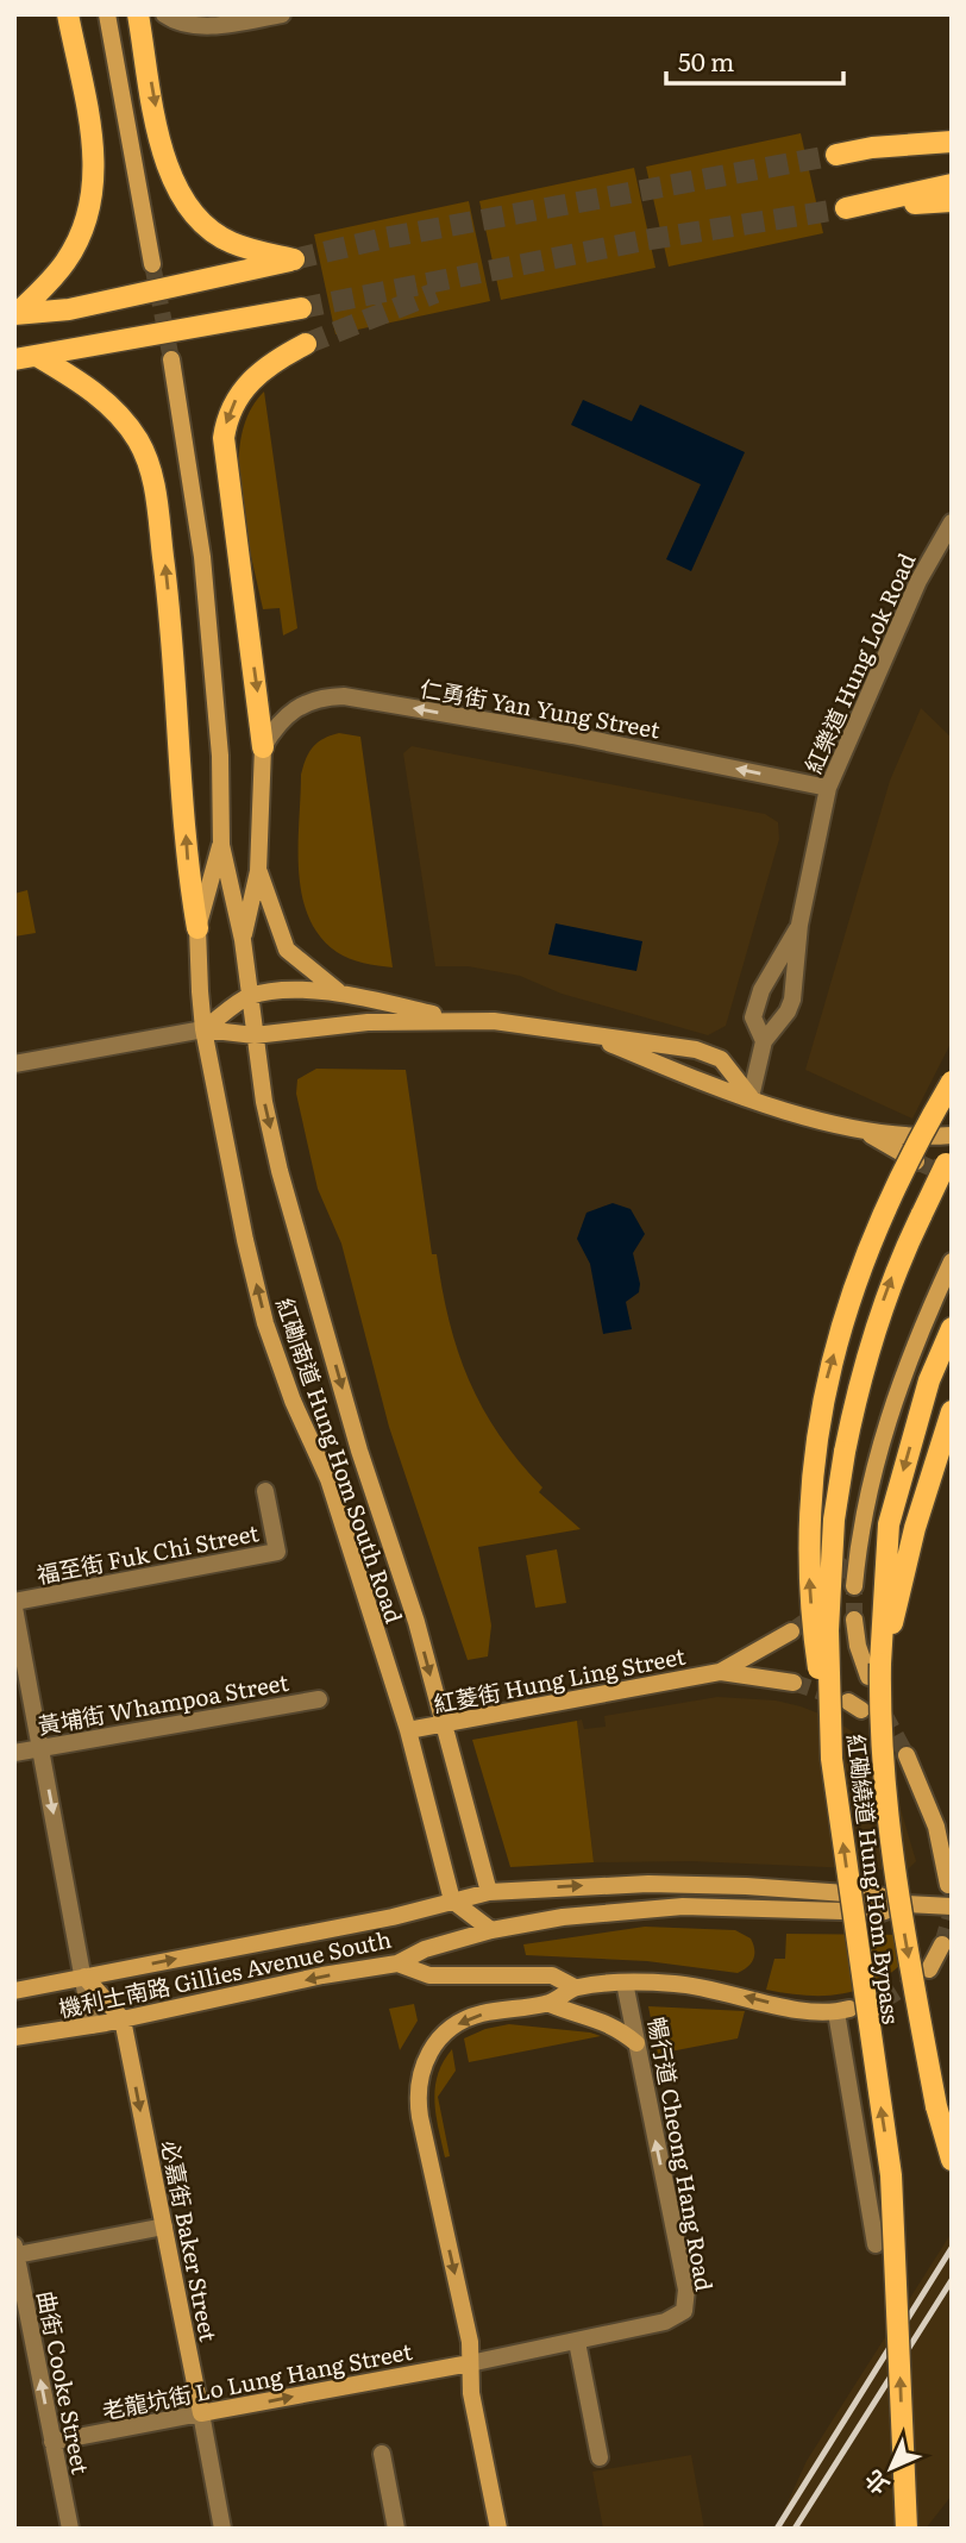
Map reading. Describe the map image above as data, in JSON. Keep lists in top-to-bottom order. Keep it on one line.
{"streets":{"main road":["紅磡繞道 Hung Hom Bypass"],"street":["紅樂道 Hung Lok Road","仁勇街 Yan Yung Street","紅磡南道 Hung Hom South Road","福至街 Fuk Chi Street","紅菱街 Hung Ling Street","黃埔街 Whampoa Street","機利士南路 Gillies Avenue South","暢行道 Cheong Hang Road","必嘉街 Baker Street","老龍坑街 Lo Lung Hang Street","曲街 Cooke Street"]},"crossings":[["紅樂道 Hung Lok Road","仁勇街 Yan Yung Street"],["仁勇街 Yan Yung Street","紅磡南道 Hung Hom South Road"],["紅磡南道 Hung Hom South Road","紅菱街 Hung Ling Street"],["紅磡南道 Hung Hom South Road","機利士南路 Gillies Avenue South"],["機利士南路 Gillies Avenue South","必嘉街 Baker Street"],["暢行道 Cheong Hang Road","老龍坑街 Lo Lung Hang Street"],["必嘉街 Baker Street","老龍坑街 Lo Lung Hang Street"],["老龍坑街 Lo Lung Hang Street","曲街 Cooke Street"]],"one_way":["仁勇街 Yan Yung Street","必嘉街 Baker Street","老龍坑街 Lo Lung Hang Street","曲街 Cooke Street"],"scale_bar":"50 m","north":"bottom left"}
